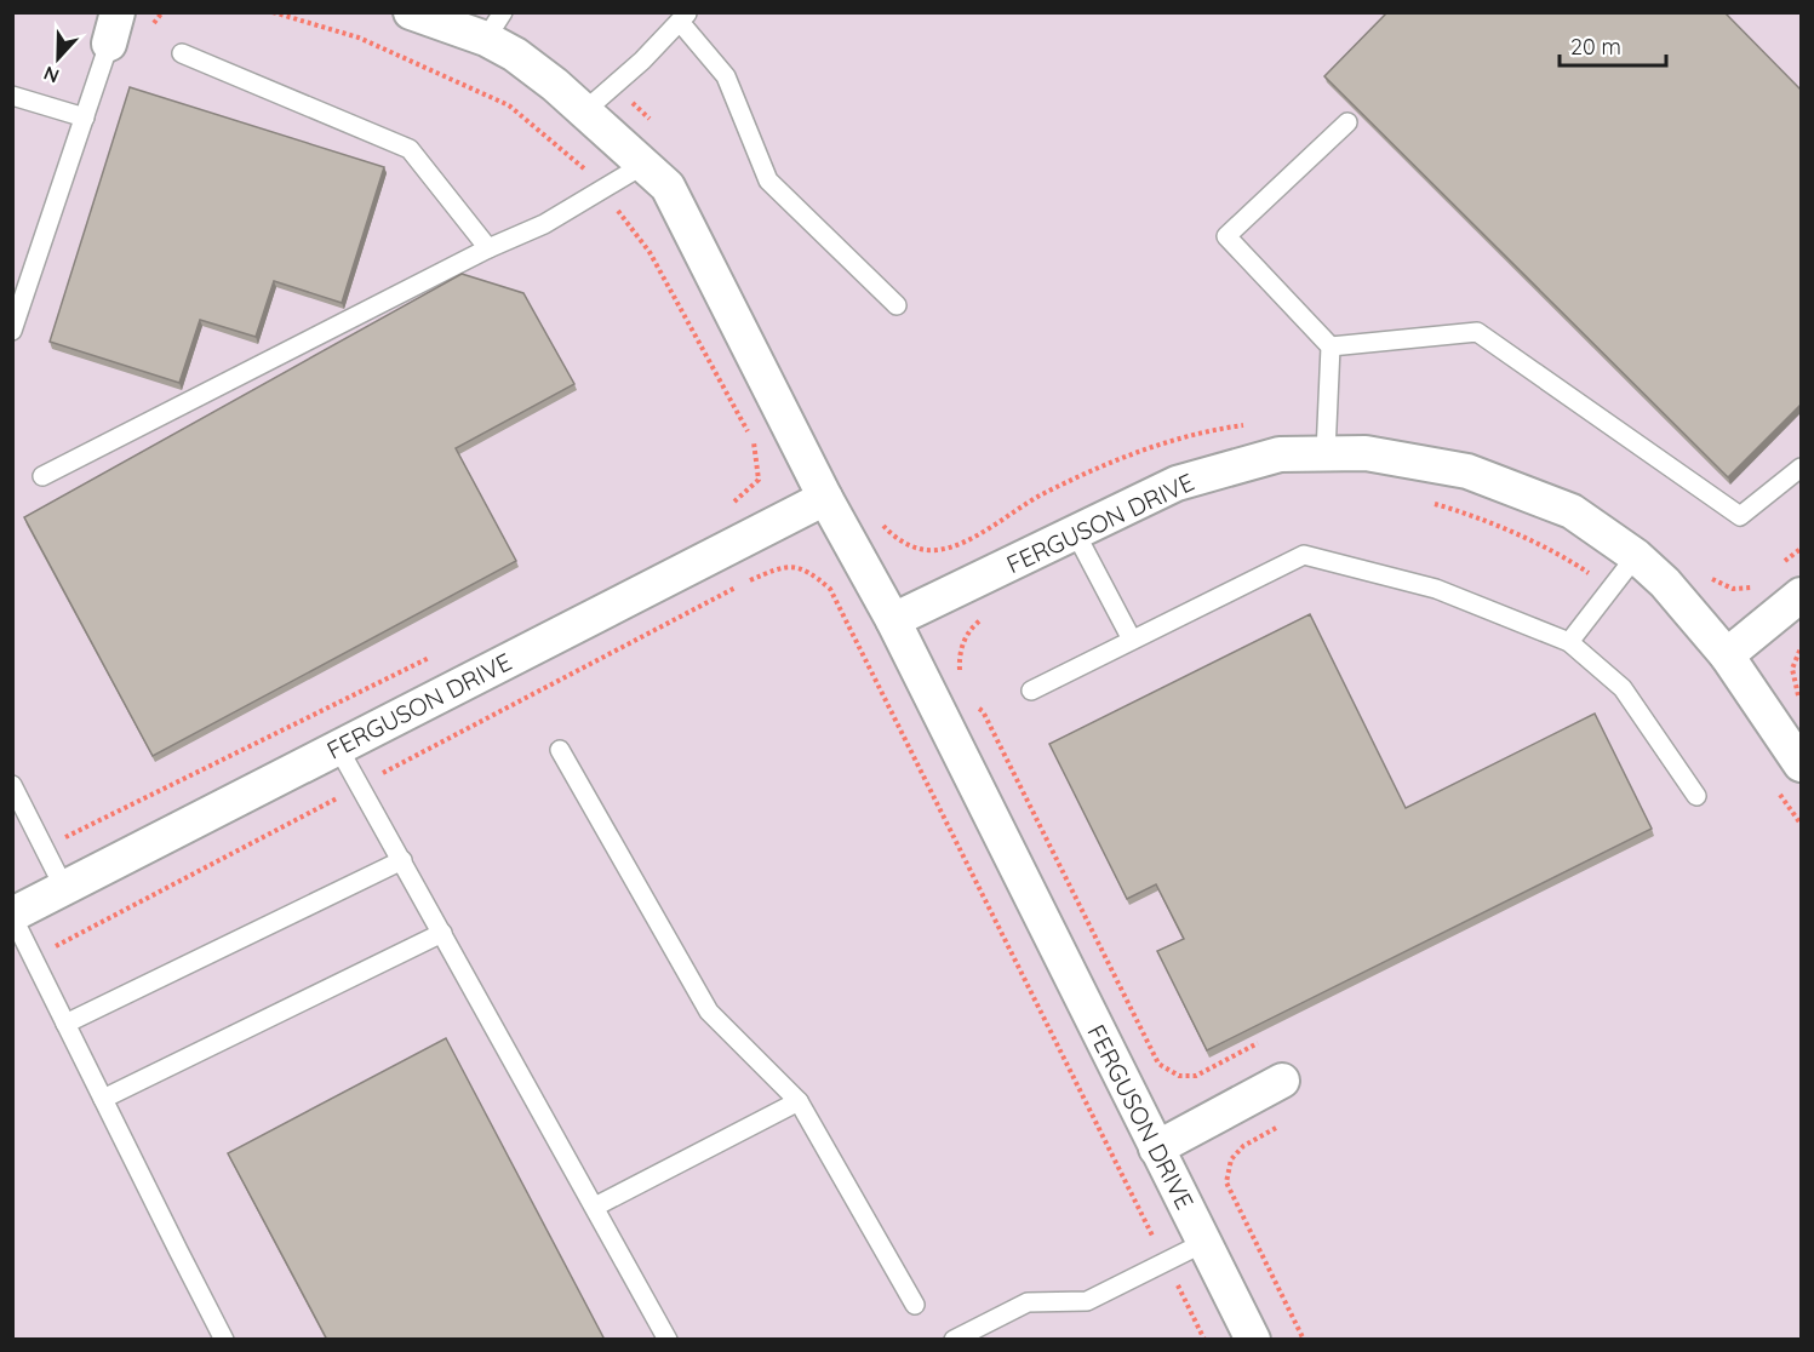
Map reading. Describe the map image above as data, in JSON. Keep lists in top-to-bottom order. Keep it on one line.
{"streets":{"street":["FERGUSON DRIVE"]},"scale_bar":"20 m","north":"bottom"}
